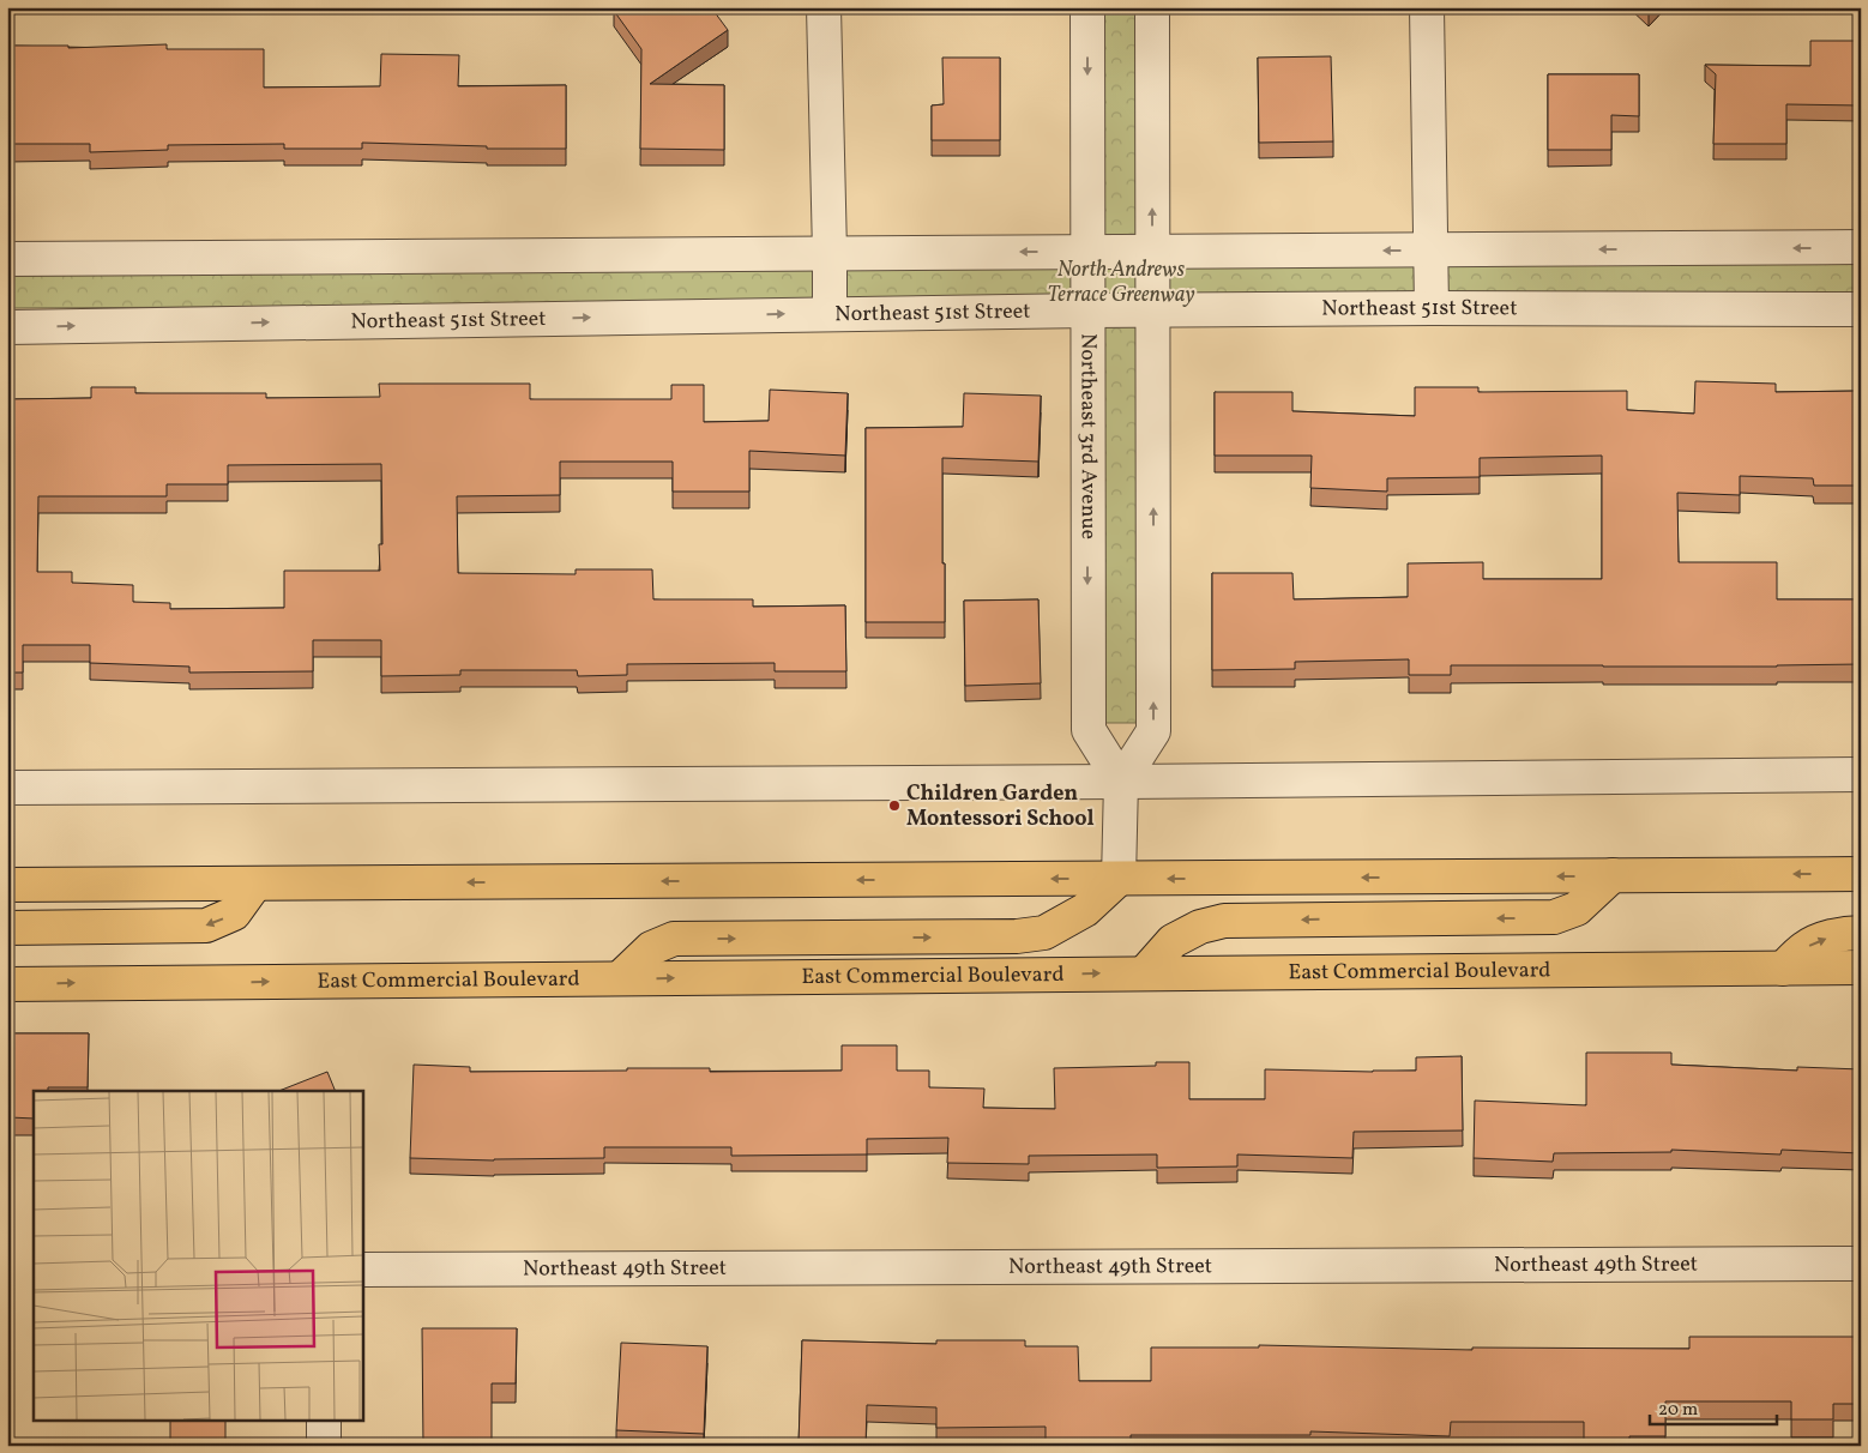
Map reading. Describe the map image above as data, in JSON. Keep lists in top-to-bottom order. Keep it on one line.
{"streets":{"main road":["East Commercial Boulevard"],"street":["Northeast 51st Street","Northeast 3rd Avenue","Northeast 49th Street"]},"crossings":[["Northeast 51st Street","Northeast 3rd Avenue"]],"parks":["North Andrews Terrace Greenway"],"places":["Children Garden Montessori School"],"scale_bar":"20 m"}
